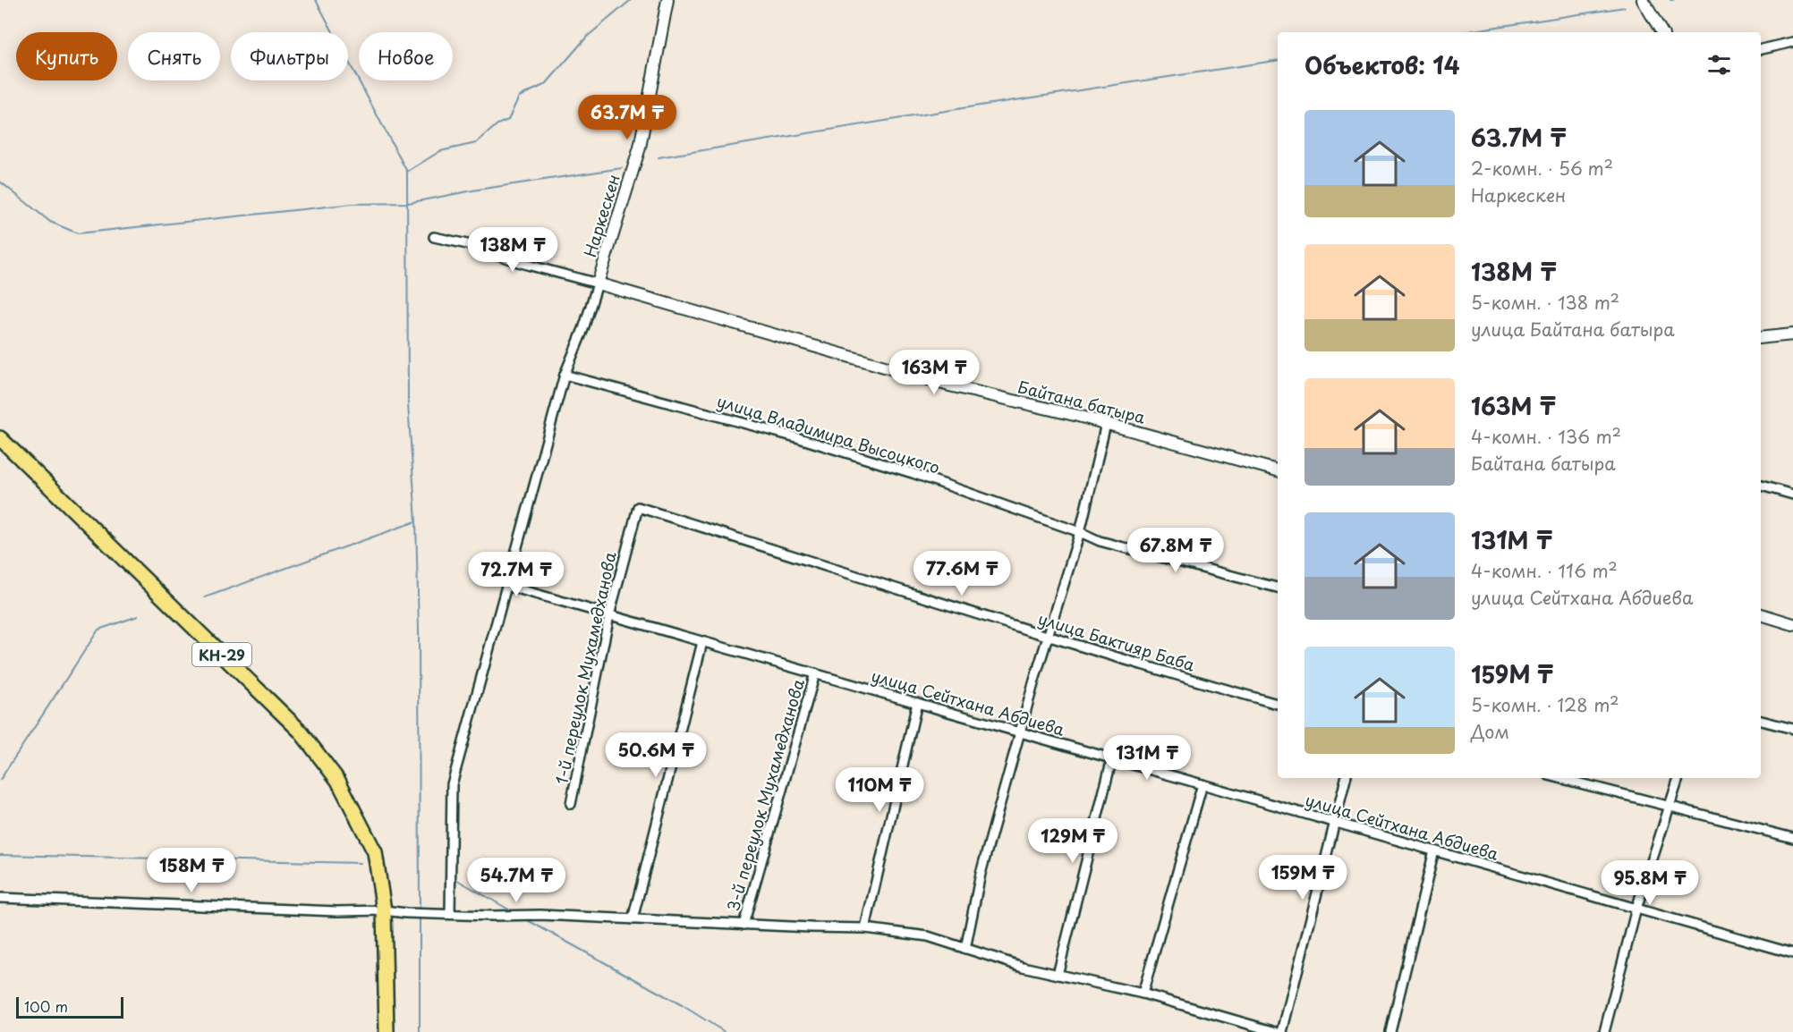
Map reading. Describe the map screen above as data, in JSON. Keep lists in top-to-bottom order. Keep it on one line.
{"streets":{"main road":["КН-29"],"street":["Наркескен","Байтана батыра","улица Владимира Высоцкого","улица Бактияр Баба","1-й переулок Мухамедханова","улица Сейтхана Абдиева","3-й переулок Мухамедханова"]},"crossings":[["Наркескен","Байтана батыра"],["улица Бактияр Баба","1-й переулок Мухамедханова"],["1-й переулок Мухамедханова","улица Сейтхана Абдиева"],["улица Сейтхана Абдиева","3-й переулок Мухамедханова"]],"scale_bar":"100 m","page":{"chip":["Купить","Снять","Фильтры","Новое"],"heading":"Объектов: 14","price":["63.7M ₸","138M ₸","163M ₸","67.8M ₸","77.6M ₸","72.7M ₸","50.6M ₸","131M ₸","110M ₸","129M ₸","158M ₸","159M ₸","54.7M ₸","95.8M ₸"],"list":[{"name":"63.7M ₸","note":"2-комн. · 56 m² · Наркескен"},{"name":"138M ₸","note":"5-комн. · 138 m² · улица Байтана батыра"},{"name":"163M ₸","note":"4-комн. · 136 m² · Байтана батыра"},{"name":"131M ₸","note":"4-комн. · 116 m² · улица Сейтхана Абдиева"},{"name":"159M ₸","note":"5-комн. · 128 m² · Дом"}],"scale":"100 m"}}
